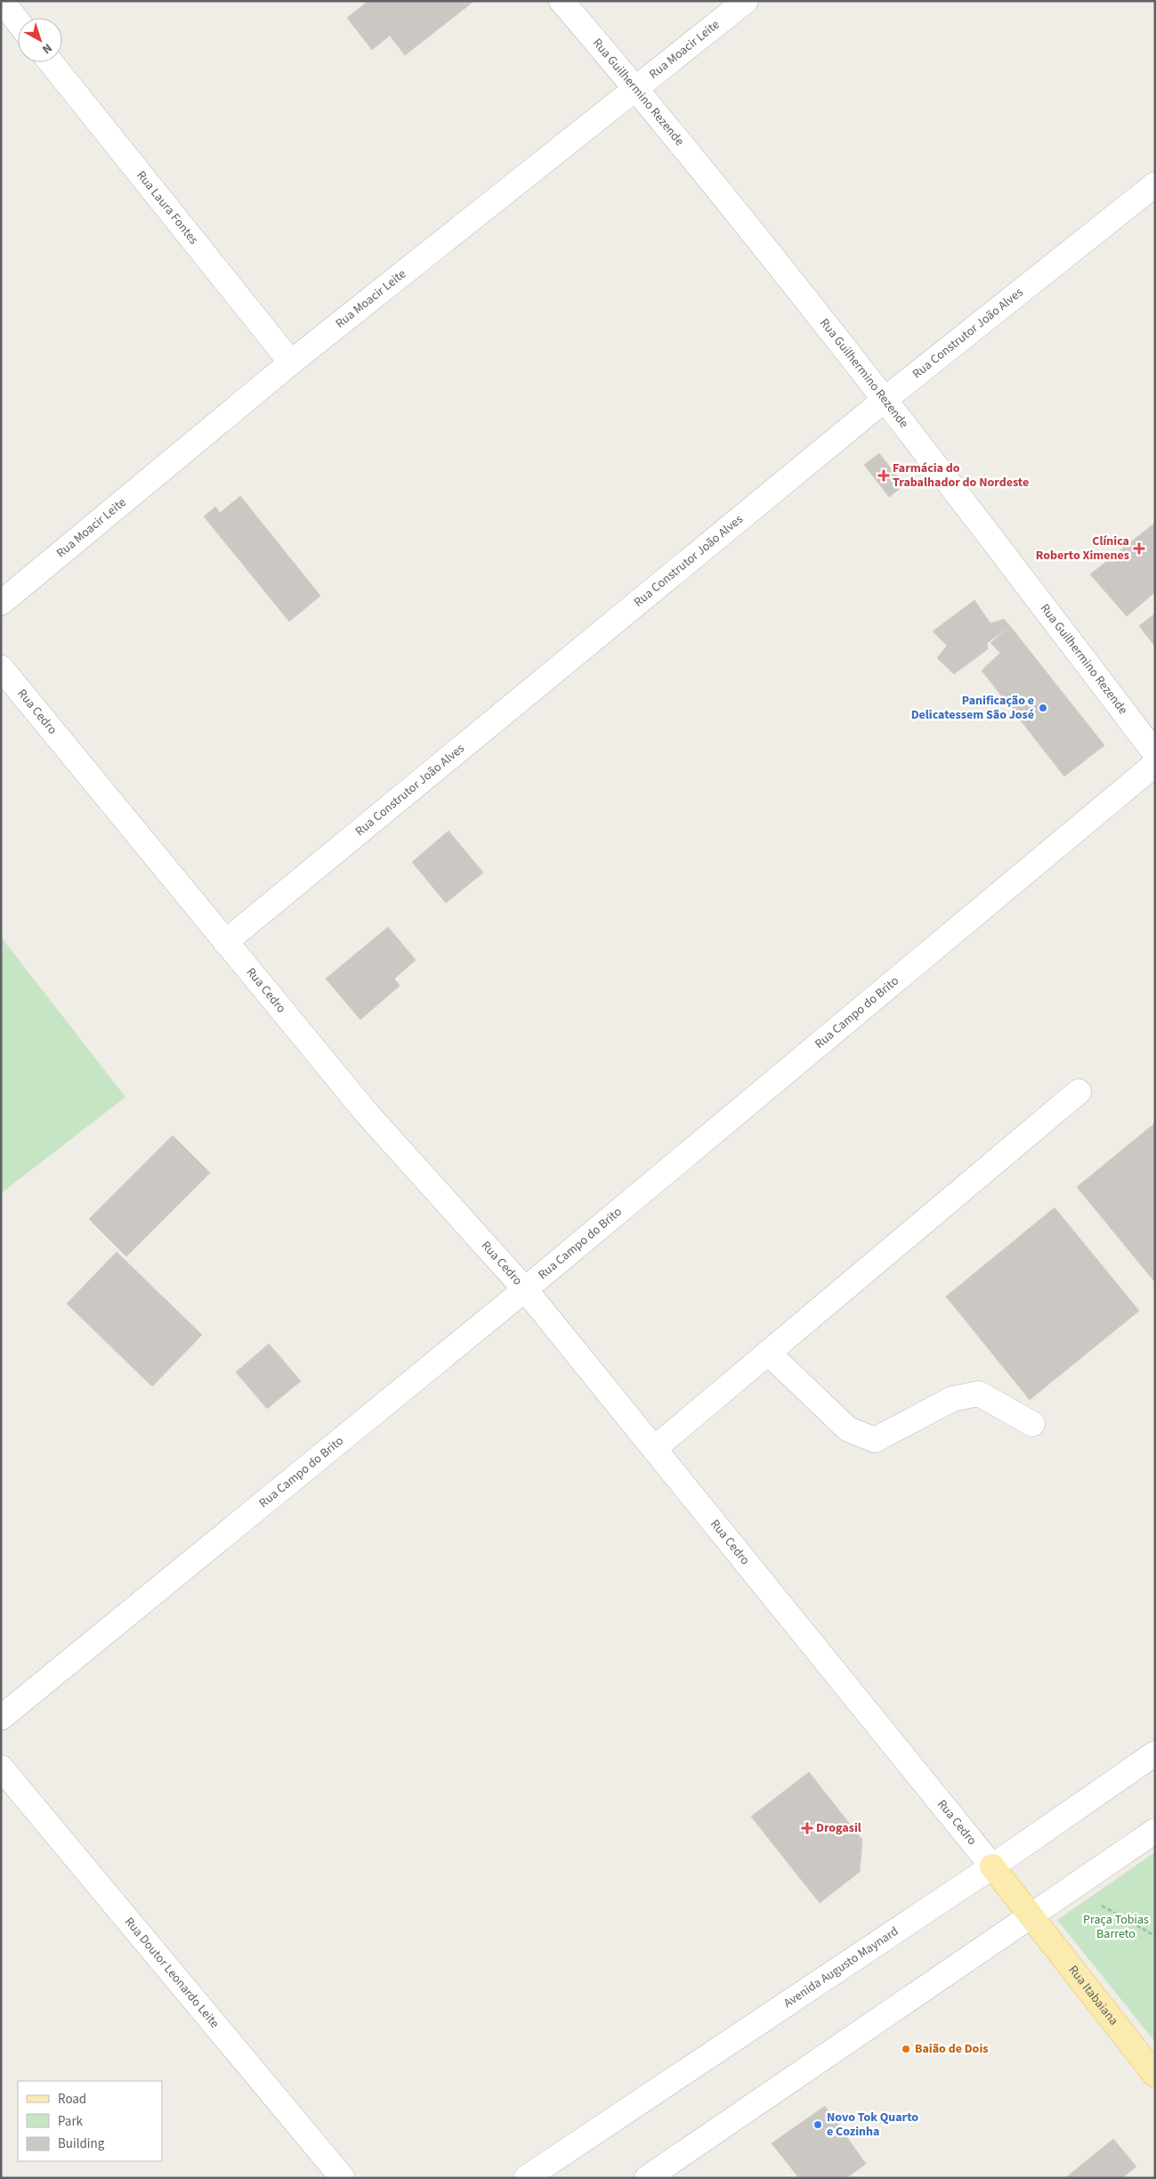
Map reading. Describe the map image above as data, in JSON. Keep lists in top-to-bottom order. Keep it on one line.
{"streets":{"main road":["Rua Itabaiana"],"street":["Rua Moacir Leite","Rua Guilhermino Rezende","Rua Laura Fontes","Rua Construtor João Alves","Rua Cedro","Rua Campo do Brito","Avenida Augusto Maynard","Rua Doutor Leonardo Leite"]},"crossings":[["Rua Moacir Leite","Rua Guilhermino Rezende"],["Rua Moacir Leite","Rua Laura Fontes"],["Rua Guilhermino Rezende","Rua Construtor João Alves"],["Rua Construtor João Alves","Rua Cedro"],["Rua Cedro","Rua Campo do Brito"],["Rua Cedro","Avenida Augusto Maynard"],["Rua Cedro","Rua Itabaiana"],["Avenida Augusto Maynard","Rua Itabaiana"]],"parks":["Praça Tobias Barreto"],"places":{"health":["Farmácia do Trabalhador do Nordeste","Clínica Roberto Ximenes","Drogasil"],"other":["Panificação e Delicatessem São José","Baião de Dois","Novo Tok Quarto e Cozinha"]},"legend":["Road","Park","Building"],"north":"bottom right"}
